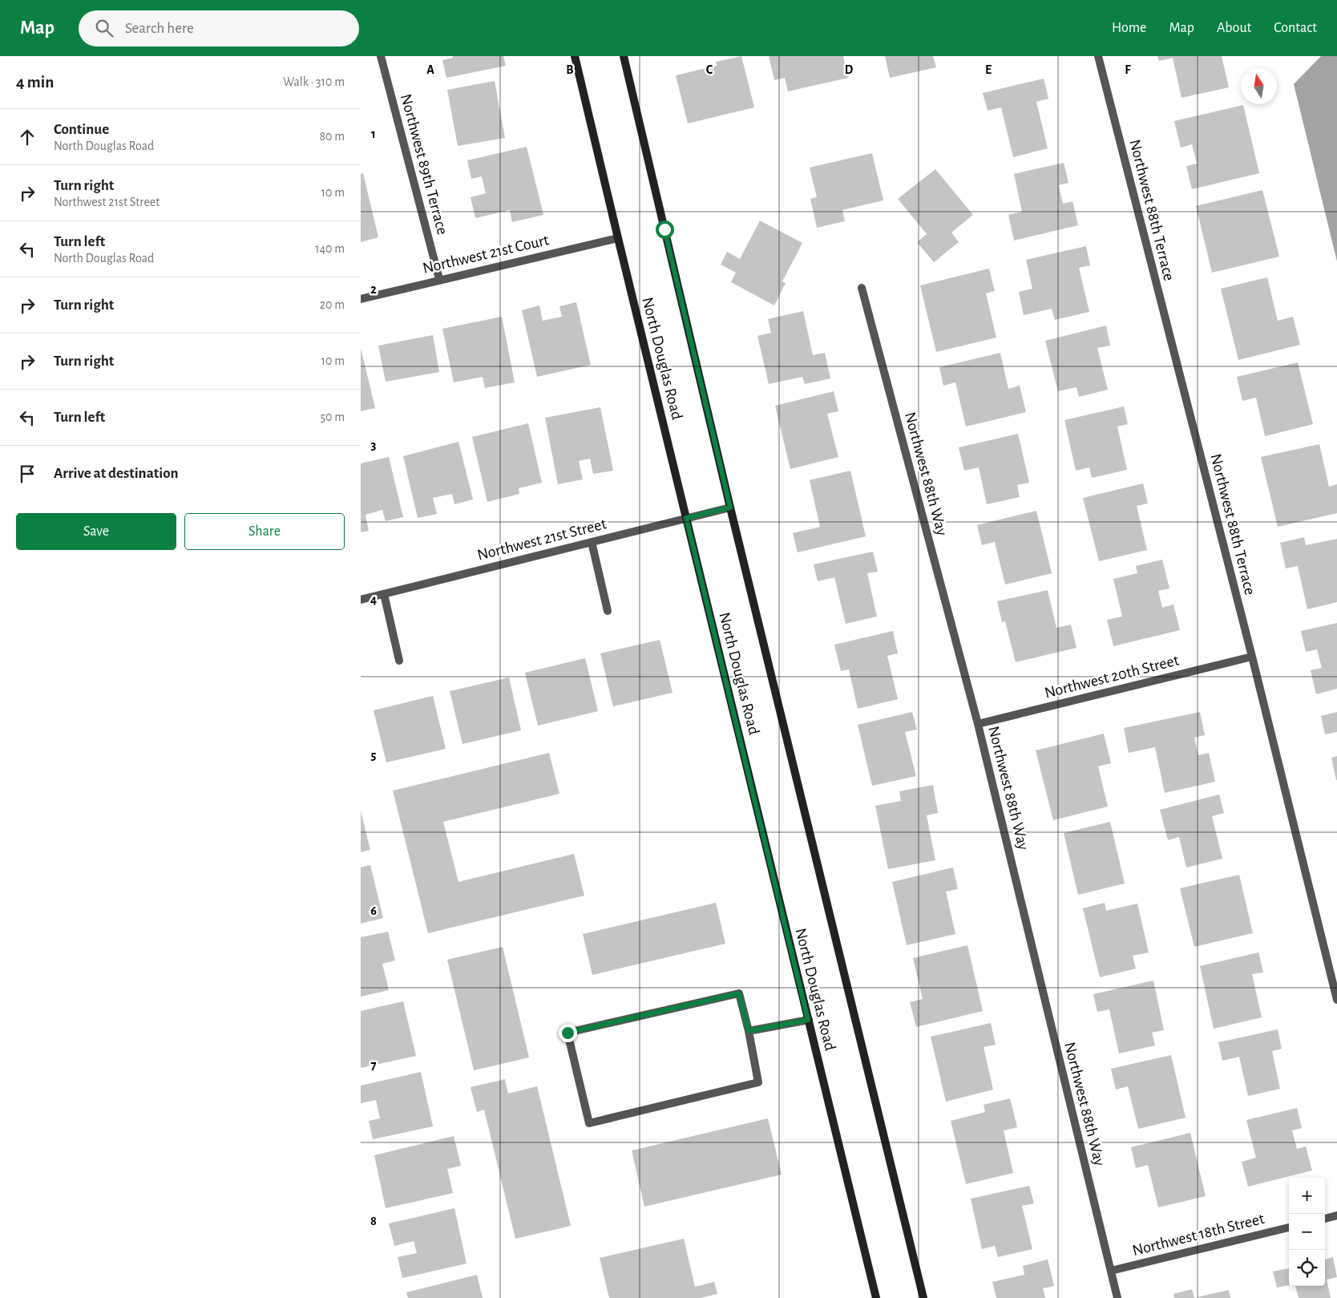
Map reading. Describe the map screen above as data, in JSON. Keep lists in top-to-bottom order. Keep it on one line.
{"streets":{"main road":["North Douglas Road"],"street":["Northwest 89th Terrace","Northwest 88th Terrace","Northwest 21st Court","Northwest 88th Way","Northwest 21st Street","Northwest 20th Street","Northwest 18th Street"]},"crossings":[["Northwest 89th Terrace","Northwest 21st Court"],["Northwest 88th Terrace","Northwest 20th Street"],["Northwest 21st Court","North Douglas Road"],["North Douglas Road","Northwest 21st Street"],["Northwest 88th Way","Northwest 20th Street"],["Northwest 88th Way","Northwest 18th Street"]],"north":"top","page":{"header":"Map","search":"Search here","nav":["Home","Map","About","Contact"],"heading":["4 min","Walk · 310 m"],"list":[["Continue","North Douglas Road","80 m"],["Turn right","Northwest 21st Street","10 m"],["Turn left","North Douglas Road","140 m"],["Turn right","20 m"],["Turn right","10 m"],["Turn left","50 m"],"Arrive at destination"],"buttons":["Save","Share"],"map_buttons":["+","−"]},"grid":{"columns":["A","B","C","D","E","F"],"rows":["1","2","3","4","5","6","7","8"]}}
